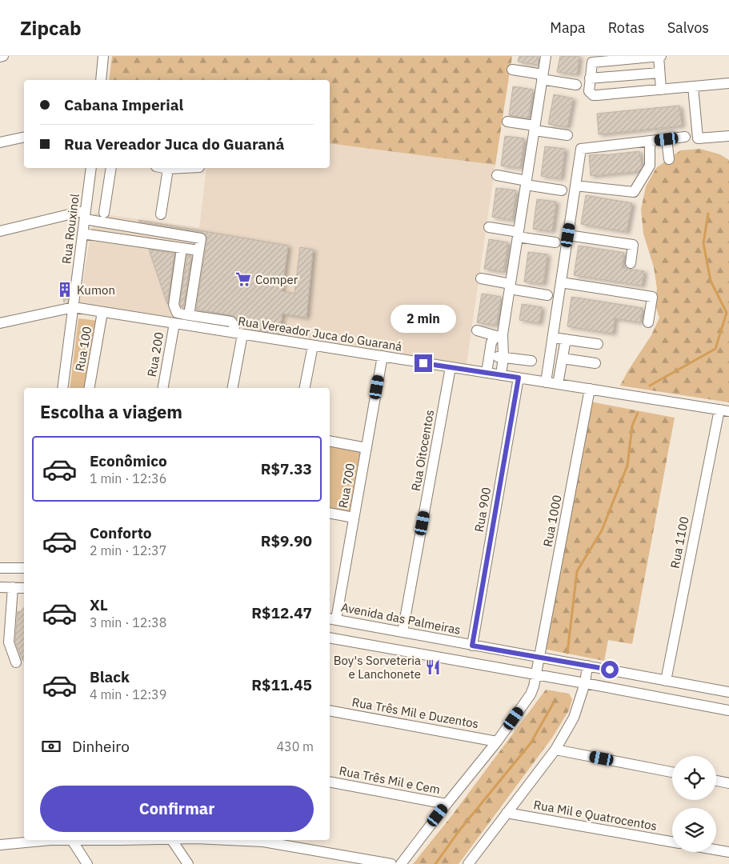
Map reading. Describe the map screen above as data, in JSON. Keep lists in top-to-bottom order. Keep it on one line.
{"streets":{"street":["Rua Rouxinol","Rua Vereador Juca do Guaraná","Rua 100","Rua 200","Rua Oitocentos","Rua 700","Rua 900","Rua 1000","Rua 1100","Avenida das Palmeiras","Rua Três Mil e Duzentos","Rua Três Mil e Cem","Rua Mil e Quatrocentos"]},"crossings":[["Rua Rouxinol","Rua Vereador Juca do Guaraná"],["Rua Vereador Juca do Guaraná","Rua 100"],["Rua Vereador Juca do Guaraná","Rua 200"],["Rua Vereador Juca do Guaraná","Rua Oitocentos"],["Rua Vereador Juca do Guaraná","Rua 700"],["Rua Vereador Juca do Guaraná","Rua 900"],["Rua Vereador Juca do Guaraná","Rua 1000"],["Rua Vereador Juca do Guaraná","Rua 1100"],["Rua Oitocentos","Avenida das Palmeiras"],["Rua 700","Avenida das Palmeiras"],["Rua 900","Avenida das Palmeiras"],["Rua 1000","Avenida das Palmeiras"],["Rua 1000","Rua Três Mil e Duzentos"],["Rua 1000","Rua Três Mil e Cem"],["Rua 1100","Avenida das Palmeiras"]],"places":{"supermarket":["Comper"],"building":["Kumon"],"restaurant":["Boy's Sorveteria e Lanchonete"]},"page":{"header":"Zipcab","nav":["Mapa","Rotas","Salvos"],"banner":["Cabana Imperial","Rua Vereador Juca do Guaraná"],"bubble":"2 min","heading":"Escolha a viagem","list":[{"name":"Econômico","note":"1 min · 12:36","value":"R$7.33"},{"name":"Conforto","note":"2 min · 12:37","value":"R$9.90"},{"name":"XL","note":"3 min · 12:38","value":"R$12.47"},{"name":"Black","note":"4 min · 12:39","value":"R$11.45"}],"pay":["Dinheiro","430 m"],"buttons":"Confirmar"}}
